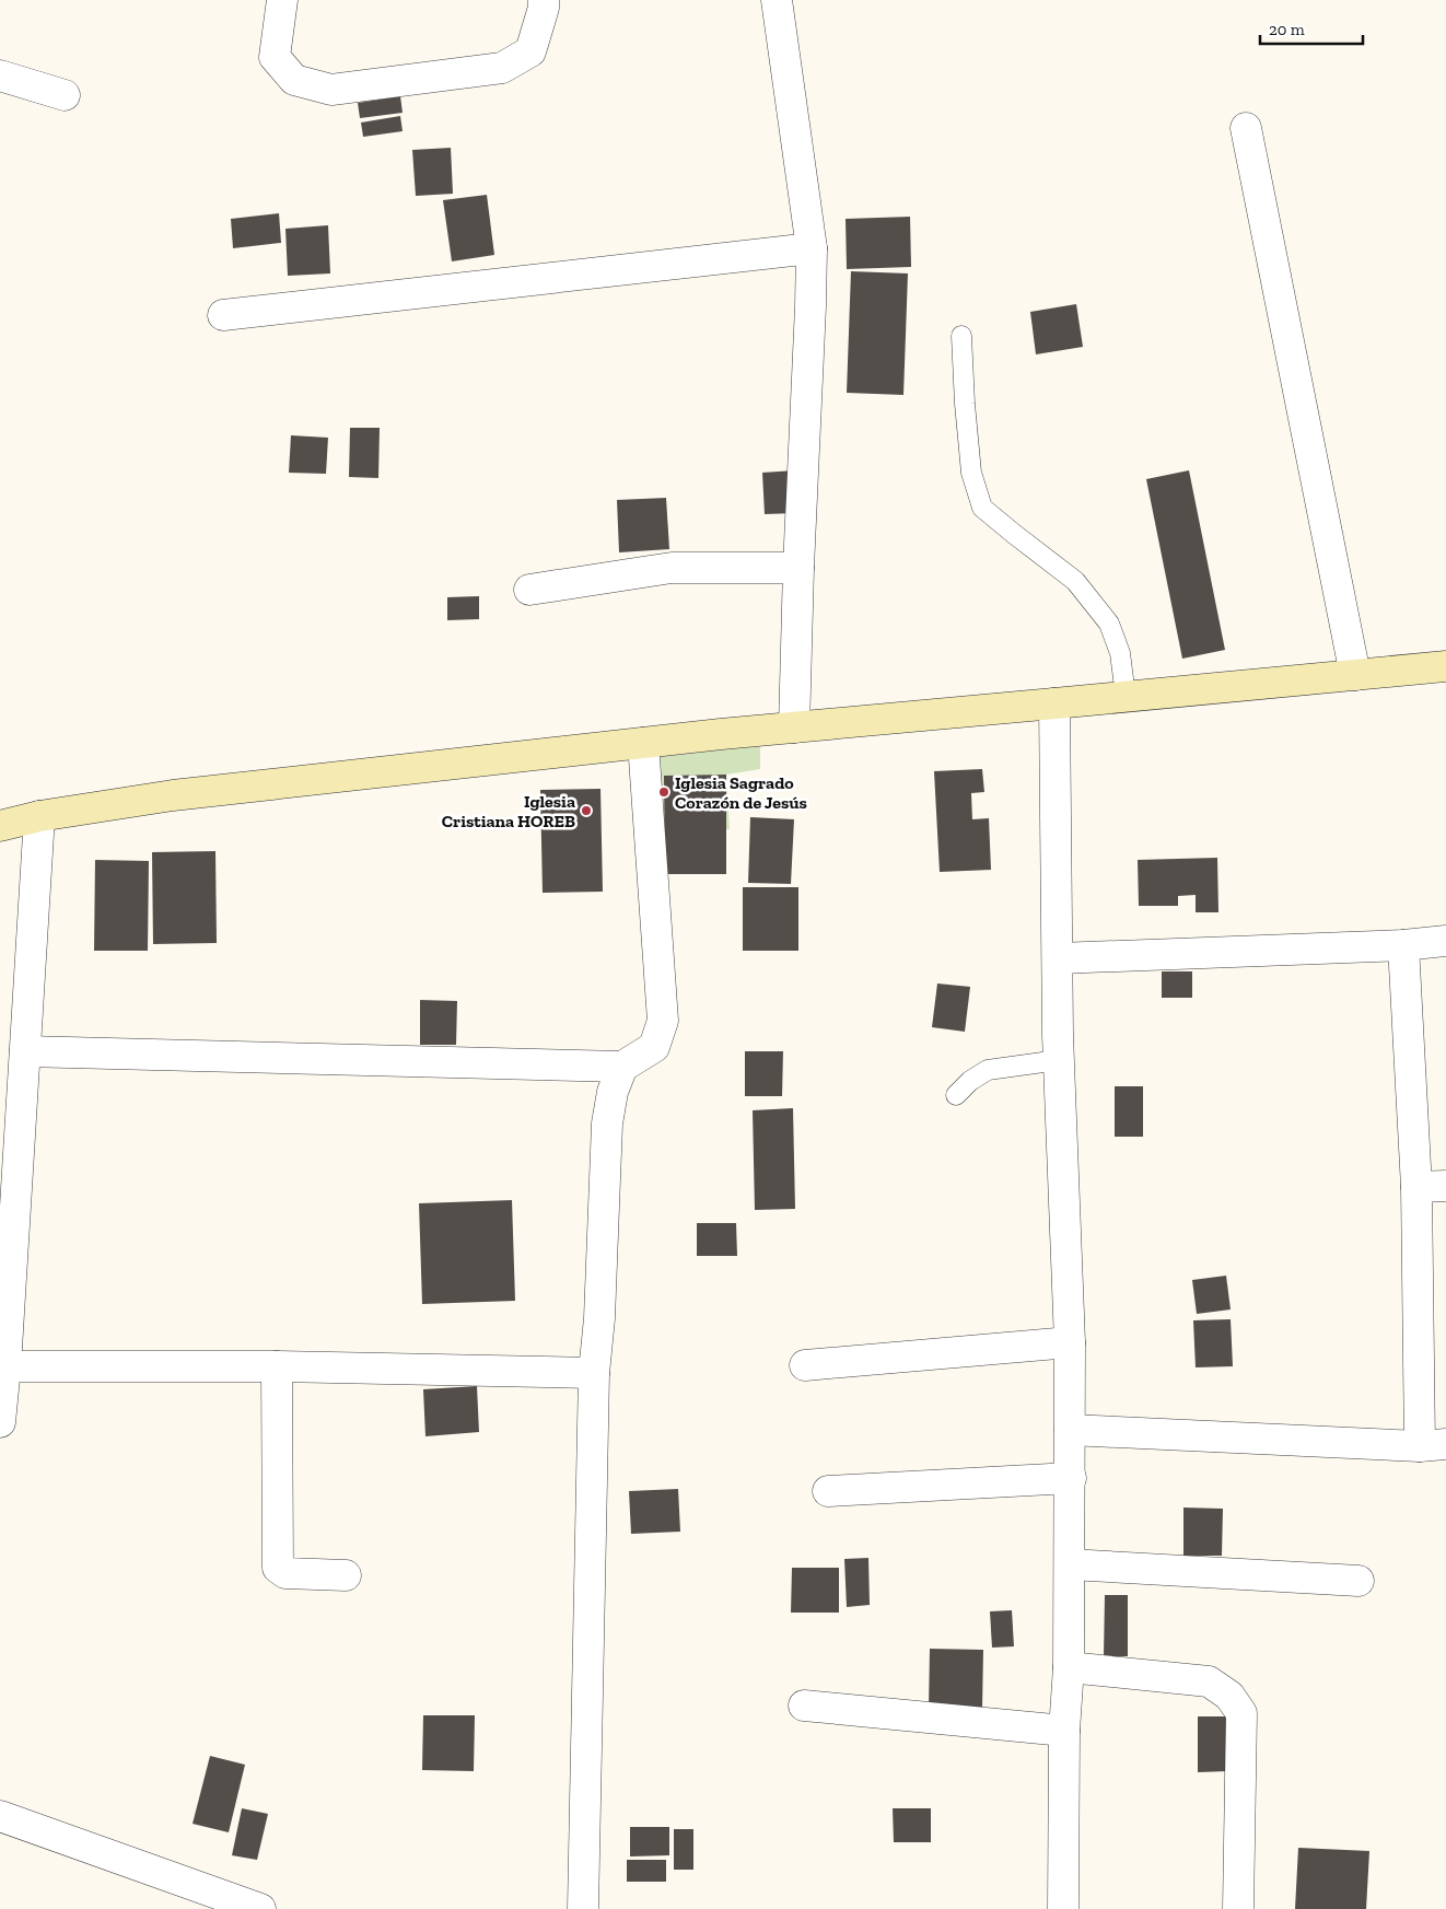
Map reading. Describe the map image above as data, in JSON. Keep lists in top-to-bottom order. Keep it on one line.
{"places":["Iglesia Sagrado Corazón de Jesús","Iglesia Cristiana HOREB"],"scale_bar":"20 m"}
